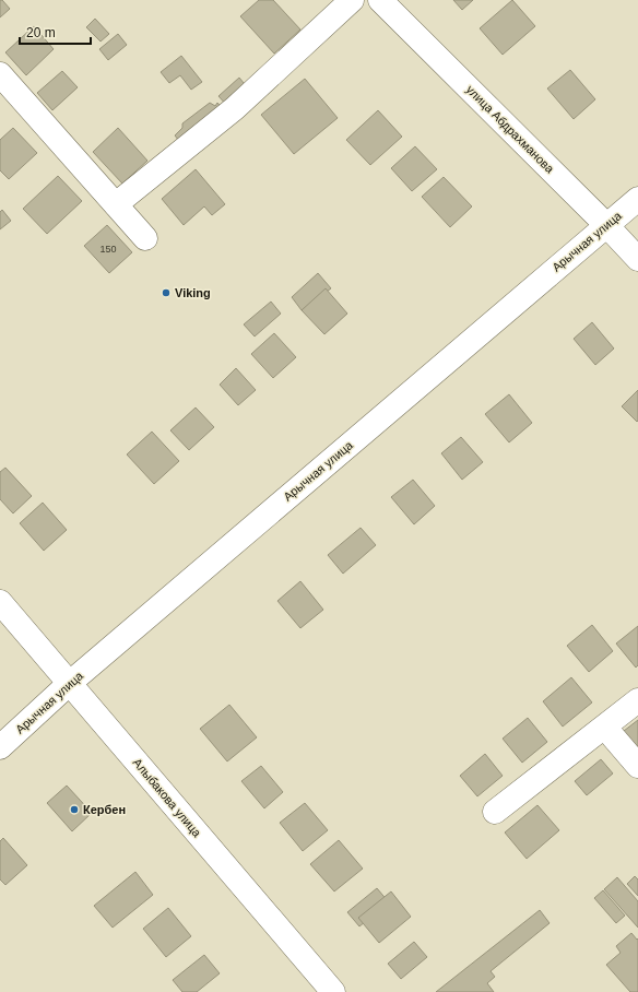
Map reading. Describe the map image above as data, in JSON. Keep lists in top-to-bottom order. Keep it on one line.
{"streets":{"street":["улица Абдрахманова","Арычная улица","Алыбакова улица"]},"crossings":[["улица Абдрахманова","Арычная улица"],["Арычная улица","Алыбакова улица"]],"places":["Viking","Кербен"],"house_numbers":["150"],"scale_bar":"20 m"}
